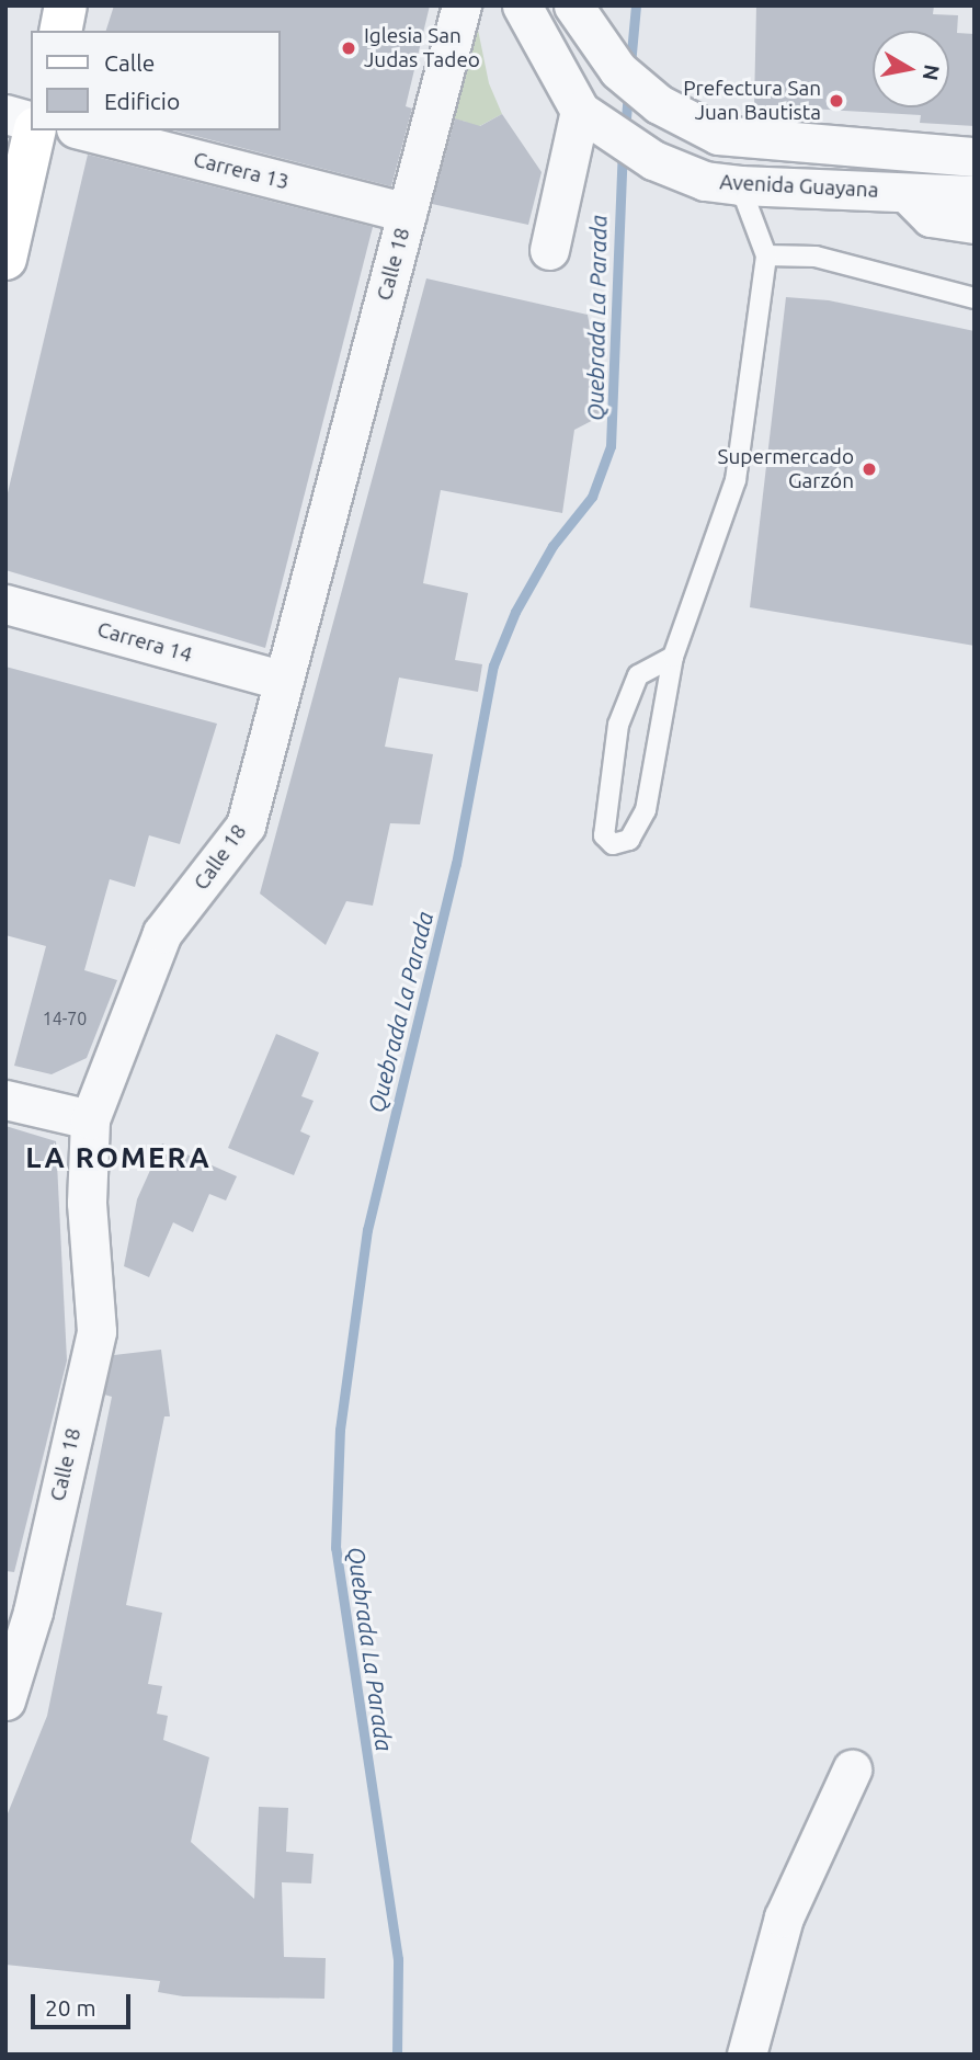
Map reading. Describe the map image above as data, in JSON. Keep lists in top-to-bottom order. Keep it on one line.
{"streets":{"street":["Carrera 13","Avenida Guayana","Calle 18","Carrera 14"]},"crossings":[["Carrera 13","Calle 18"],["Calle 18","Carrera 14"]],"districts":["LA ROMERA"],"water":["Quebrada La Parada"],"places":["Iglesia San Judas Tadeo","Prefectura San Juan Bautista","Supermercado Garzón"],"house_numbers":["14-70"],"legend":["Calle","Edificio"],"scale_bar":"20 m","north":"right"}
